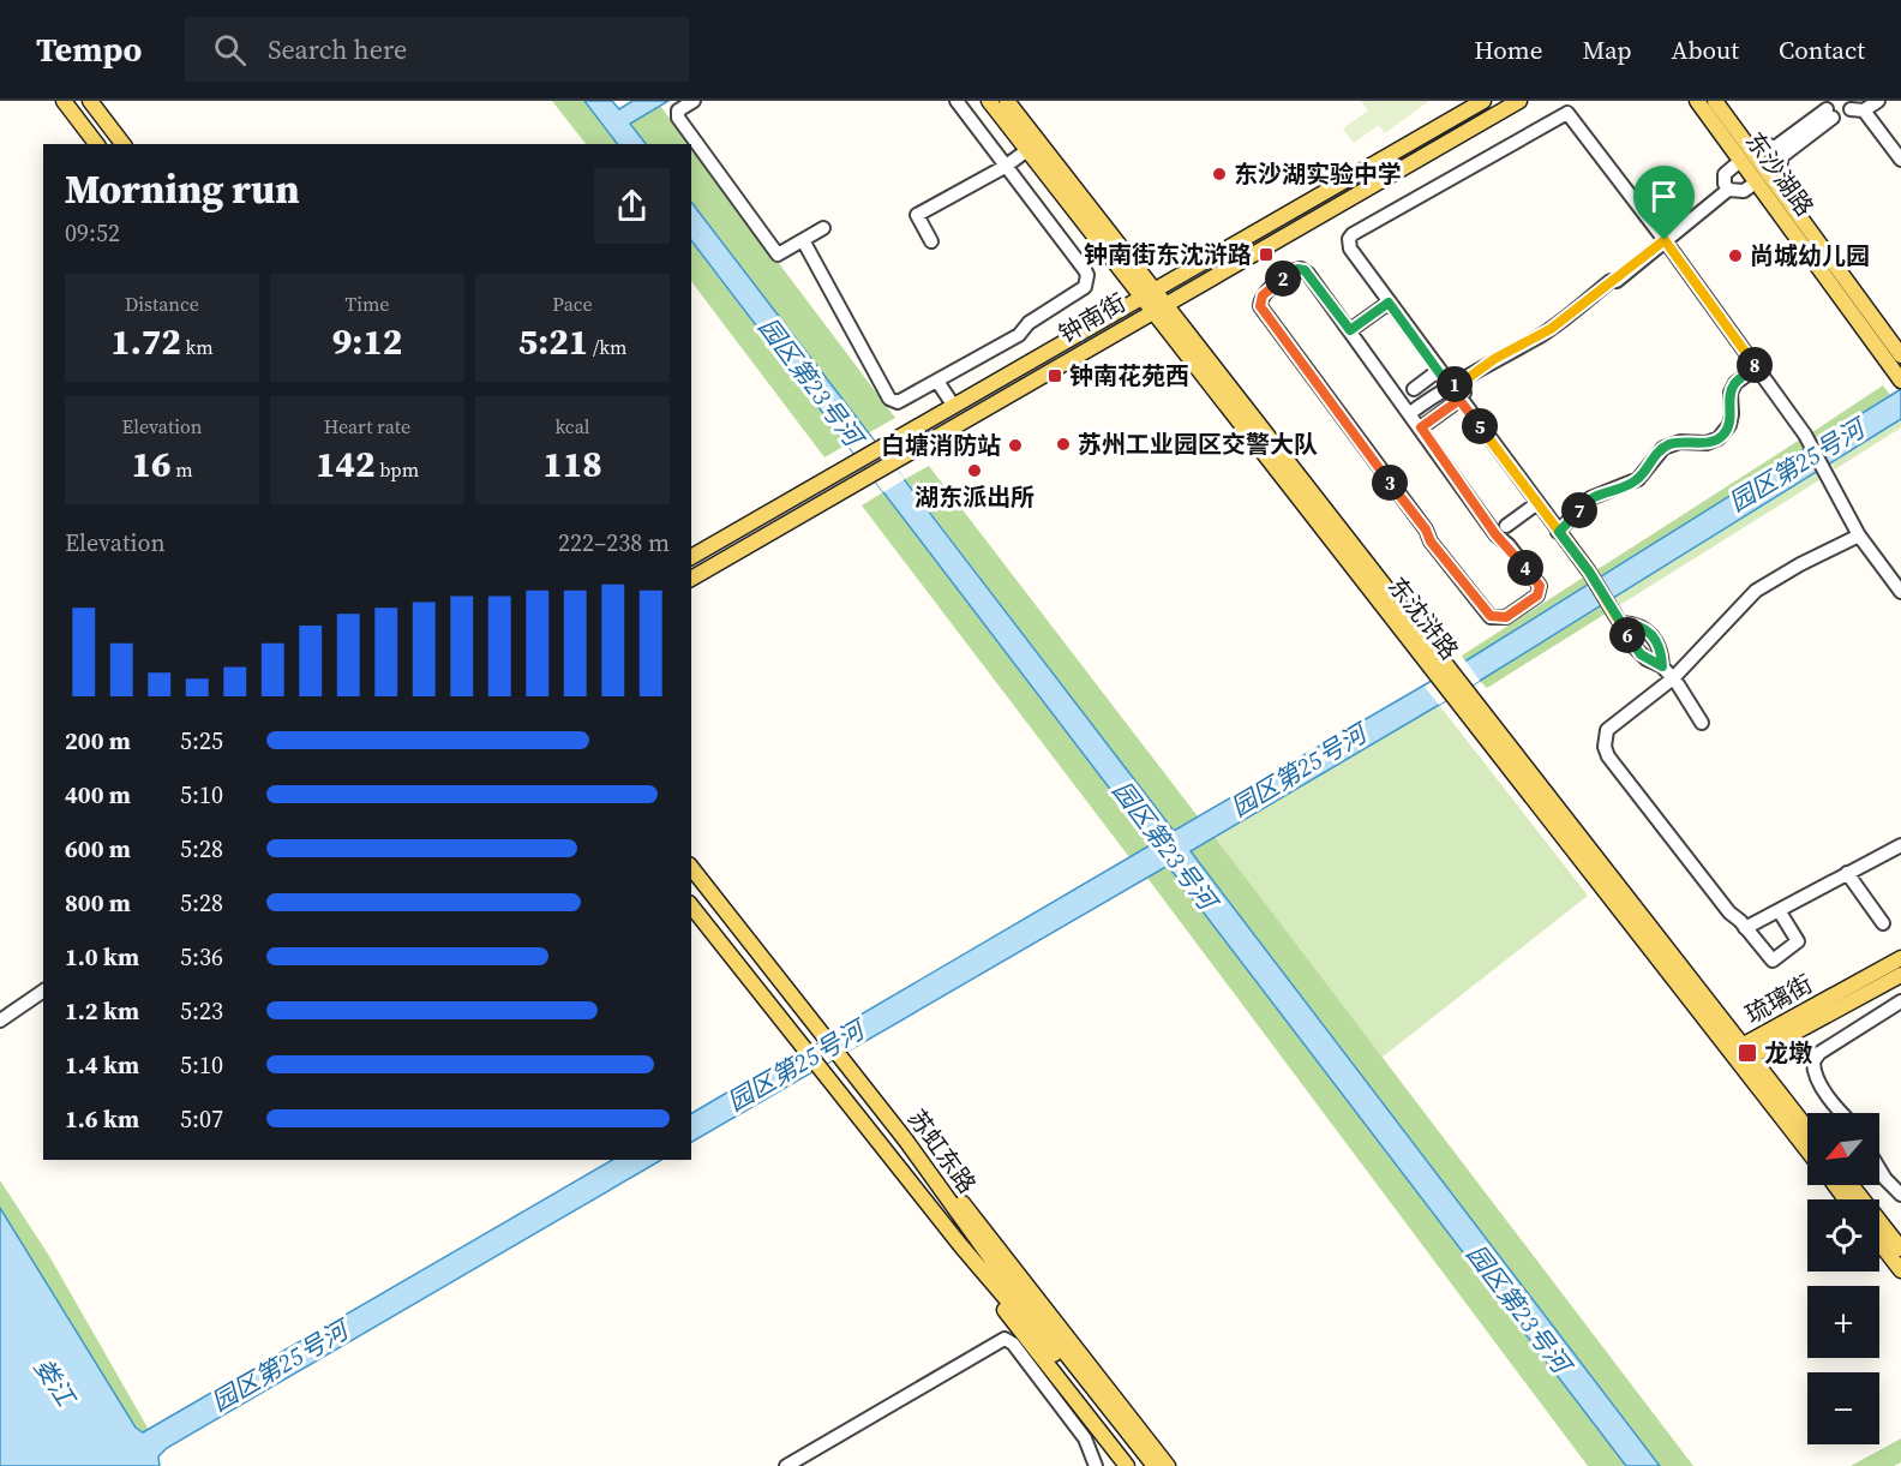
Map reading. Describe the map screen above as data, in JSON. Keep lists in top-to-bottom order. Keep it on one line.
{"streets":{"main road":["东沙湖路","钟南街","东沈浒路","琉璃街","苏虹东路"]},"crossings":[["钟南街","东沈浒路"],["东沈浒路","琉璃街"]],"water":["园区第23号河","园区第25号河","娄江"],"places":{"other":["东沙湖实验中学","尚城幼儿园","苏州工业园区交警大队","白塘消防站","湖东派出所"],"transit":["钟南街东沈浒路","钟南花苑西","龙墩"]},"north":"bottom left","page":{"header":"Tempo","search":"Search here","nav":["Home","Map","About","Contact"],"heading":["Morning run","09:52"],"pins":["2","8","1","5","3","7","4","6"],"stats":[["Distance","1.72 km"],["Time","9:12"],["Pace","5:21 /km"],["Elevation","16 m"],["Heart rate","142 bpm"],["kcal","118"]],"chart":["Elevation","222–238 m"],"list":[{"name":"200 m","note":"5:25"},{"name":"400 m","note":"5:10"},{"name":"600 m","note":"5:28"},{"name":"800 m","note":"5:28"},{"name":"1.0 km","note":"5:36"},{"name":"1.2 km","note":"5:23"},{"name":"1.4 km","note":"5:10"},{"name":"1.6 km","note":"5:07"}],"map_buttons":["+","−"]}}
